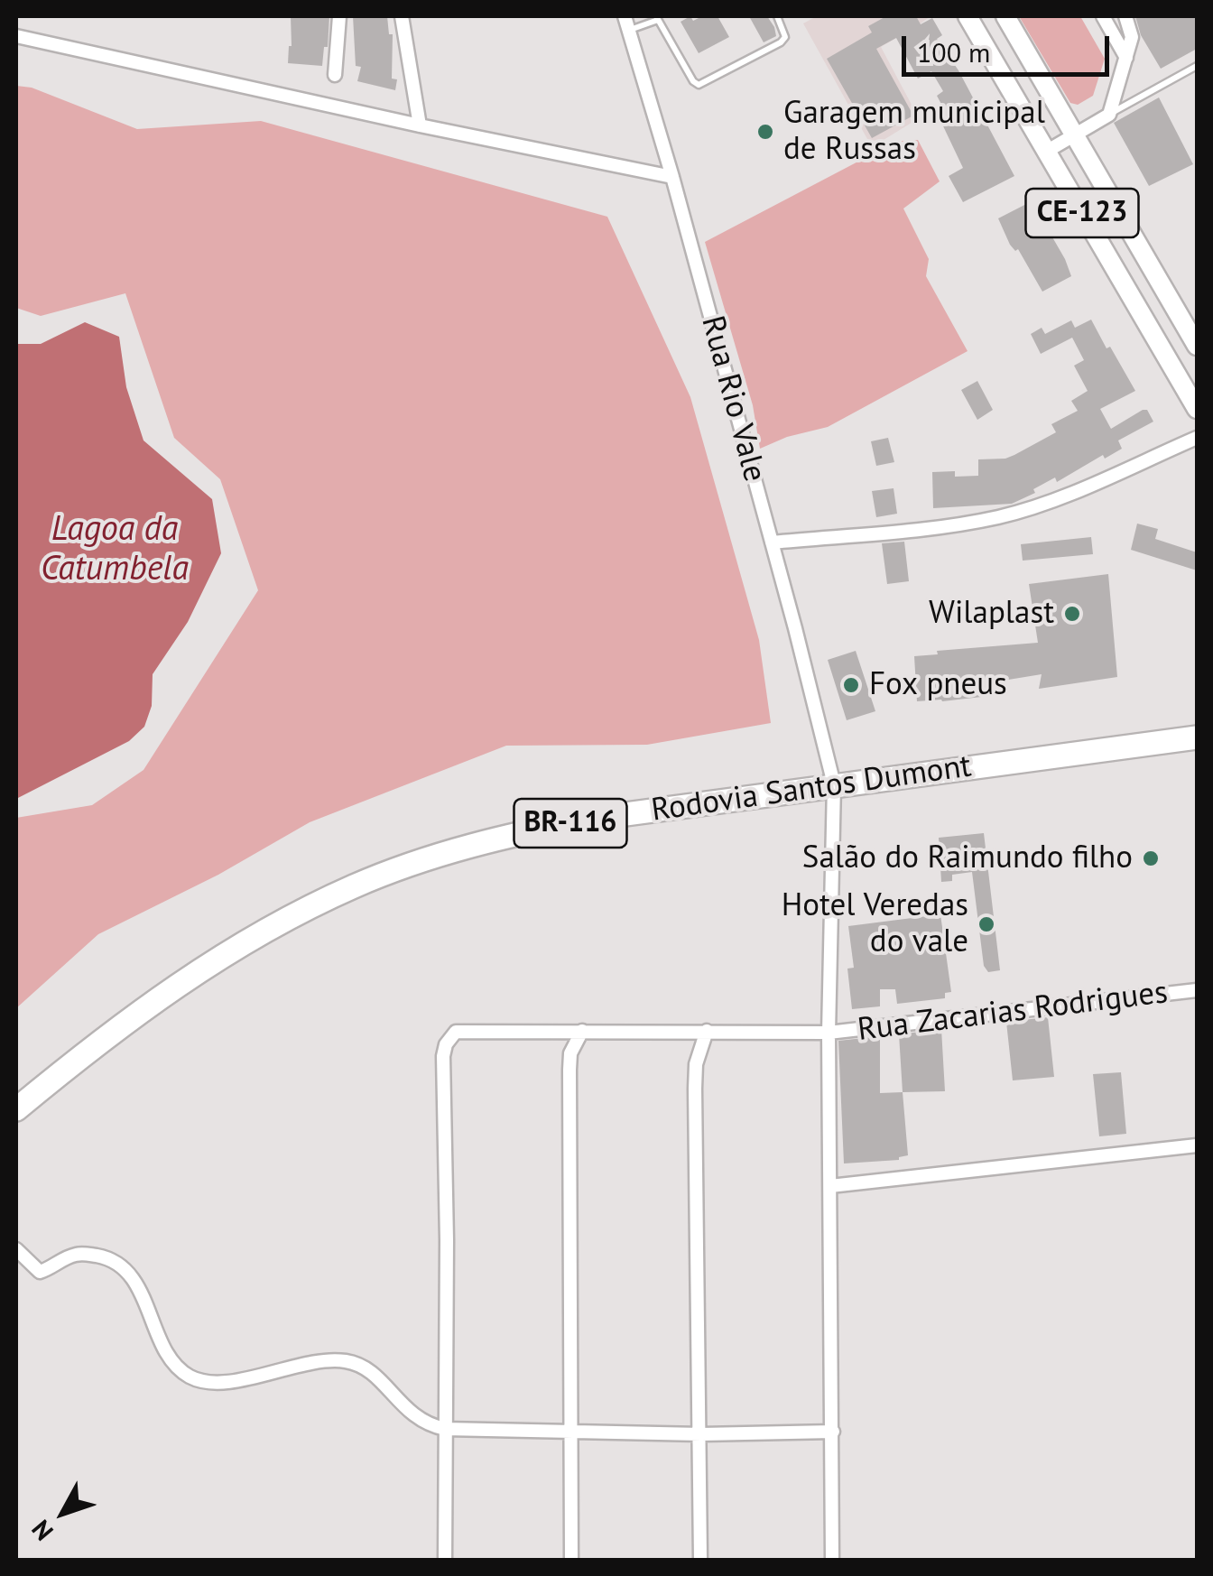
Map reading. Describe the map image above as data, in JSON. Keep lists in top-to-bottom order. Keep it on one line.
{"streets":{"highway":["Rodovia Santos Dumont","BR-116"],"main road":["CE-123"],"street":["Rua Rio Vale","Rua Zacarias Rodrigues"]},"crossings":[["Rua Rio Vale","Rodovia Santos Dumont"],["Rua Rio Vale","Rua Zacarias Rodrigues"]],"water":["Lagoa da Catumbela"],"places":["Garagem municipal de Russas","Wilaplast","Fox pneus","Salão do Raimundo filho","Hotel Veredas do vale"],"scale_bar":"100 m","north":"bottom left"}
